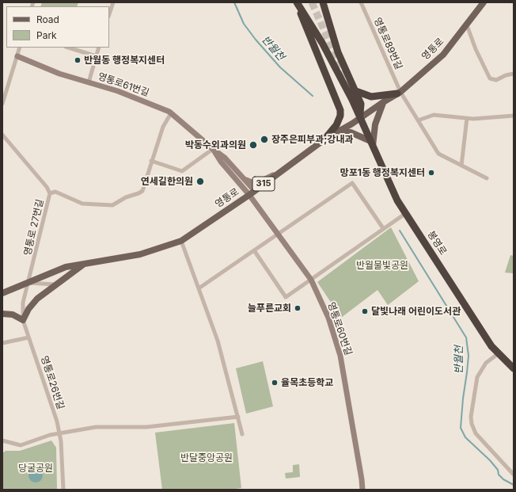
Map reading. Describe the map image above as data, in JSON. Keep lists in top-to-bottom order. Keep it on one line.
{"streets":{"highway":["봉영로"],"main road":["영통로","315"],"street":["영통로89번길","영통로61번길","영통로 27번길","영통로60번길","영통로26번길"]},"crossings":[["영통로89번길","영통로"],["영통로","영통로 27번길"],["영통로","봉영로"],["영통로","영통로60번길"],["영통로","영통로26번길"],["영통로 27번길","영통로26번길"]],"water":["반월천"],"parks":["반월물빛공원","반달중앙공원","당굴공원"],"places":["반월동 행정복지센터","장주은피부과;강내과","박동수외과의원","망포1동 행정복지센터","연세길한의원","늘푸른교회","달빛나래 어린이도서관","율목초등학교"],"legend":["Road","Park"]}
